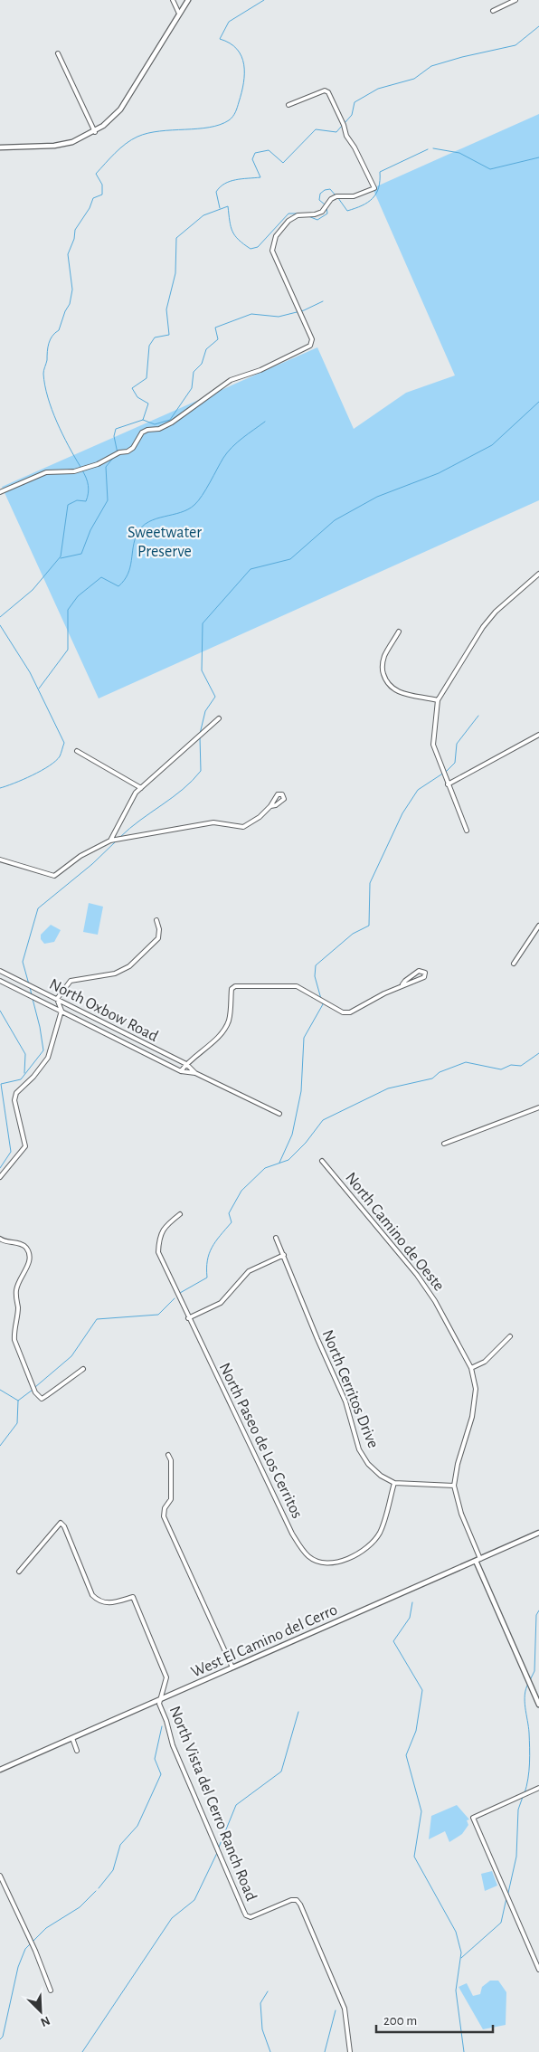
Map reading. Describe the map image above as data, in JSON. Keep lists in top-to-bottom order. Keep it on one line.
{"streets":{"street":["North Oxbow Road","North Camino de Oeste","North Cerritos Drive","North Paseo de Los Cerritos","West El Camino del Cerro","North Vista del Cerro Ranch Road"]},"crossings":[["North Camino de Oeste","North Cerritos Drive"],["North Camino de Oeste","West El Camino del Cerro"],["North Cerritos Drive","North Paseo de Los Cerritos"],["West El Camino del Cerro","North Vista del Cerro Ranch Road"]],"parks":["Sweetwater Preserve"],"scale_bar":"200 m","north":"bottom right"}
